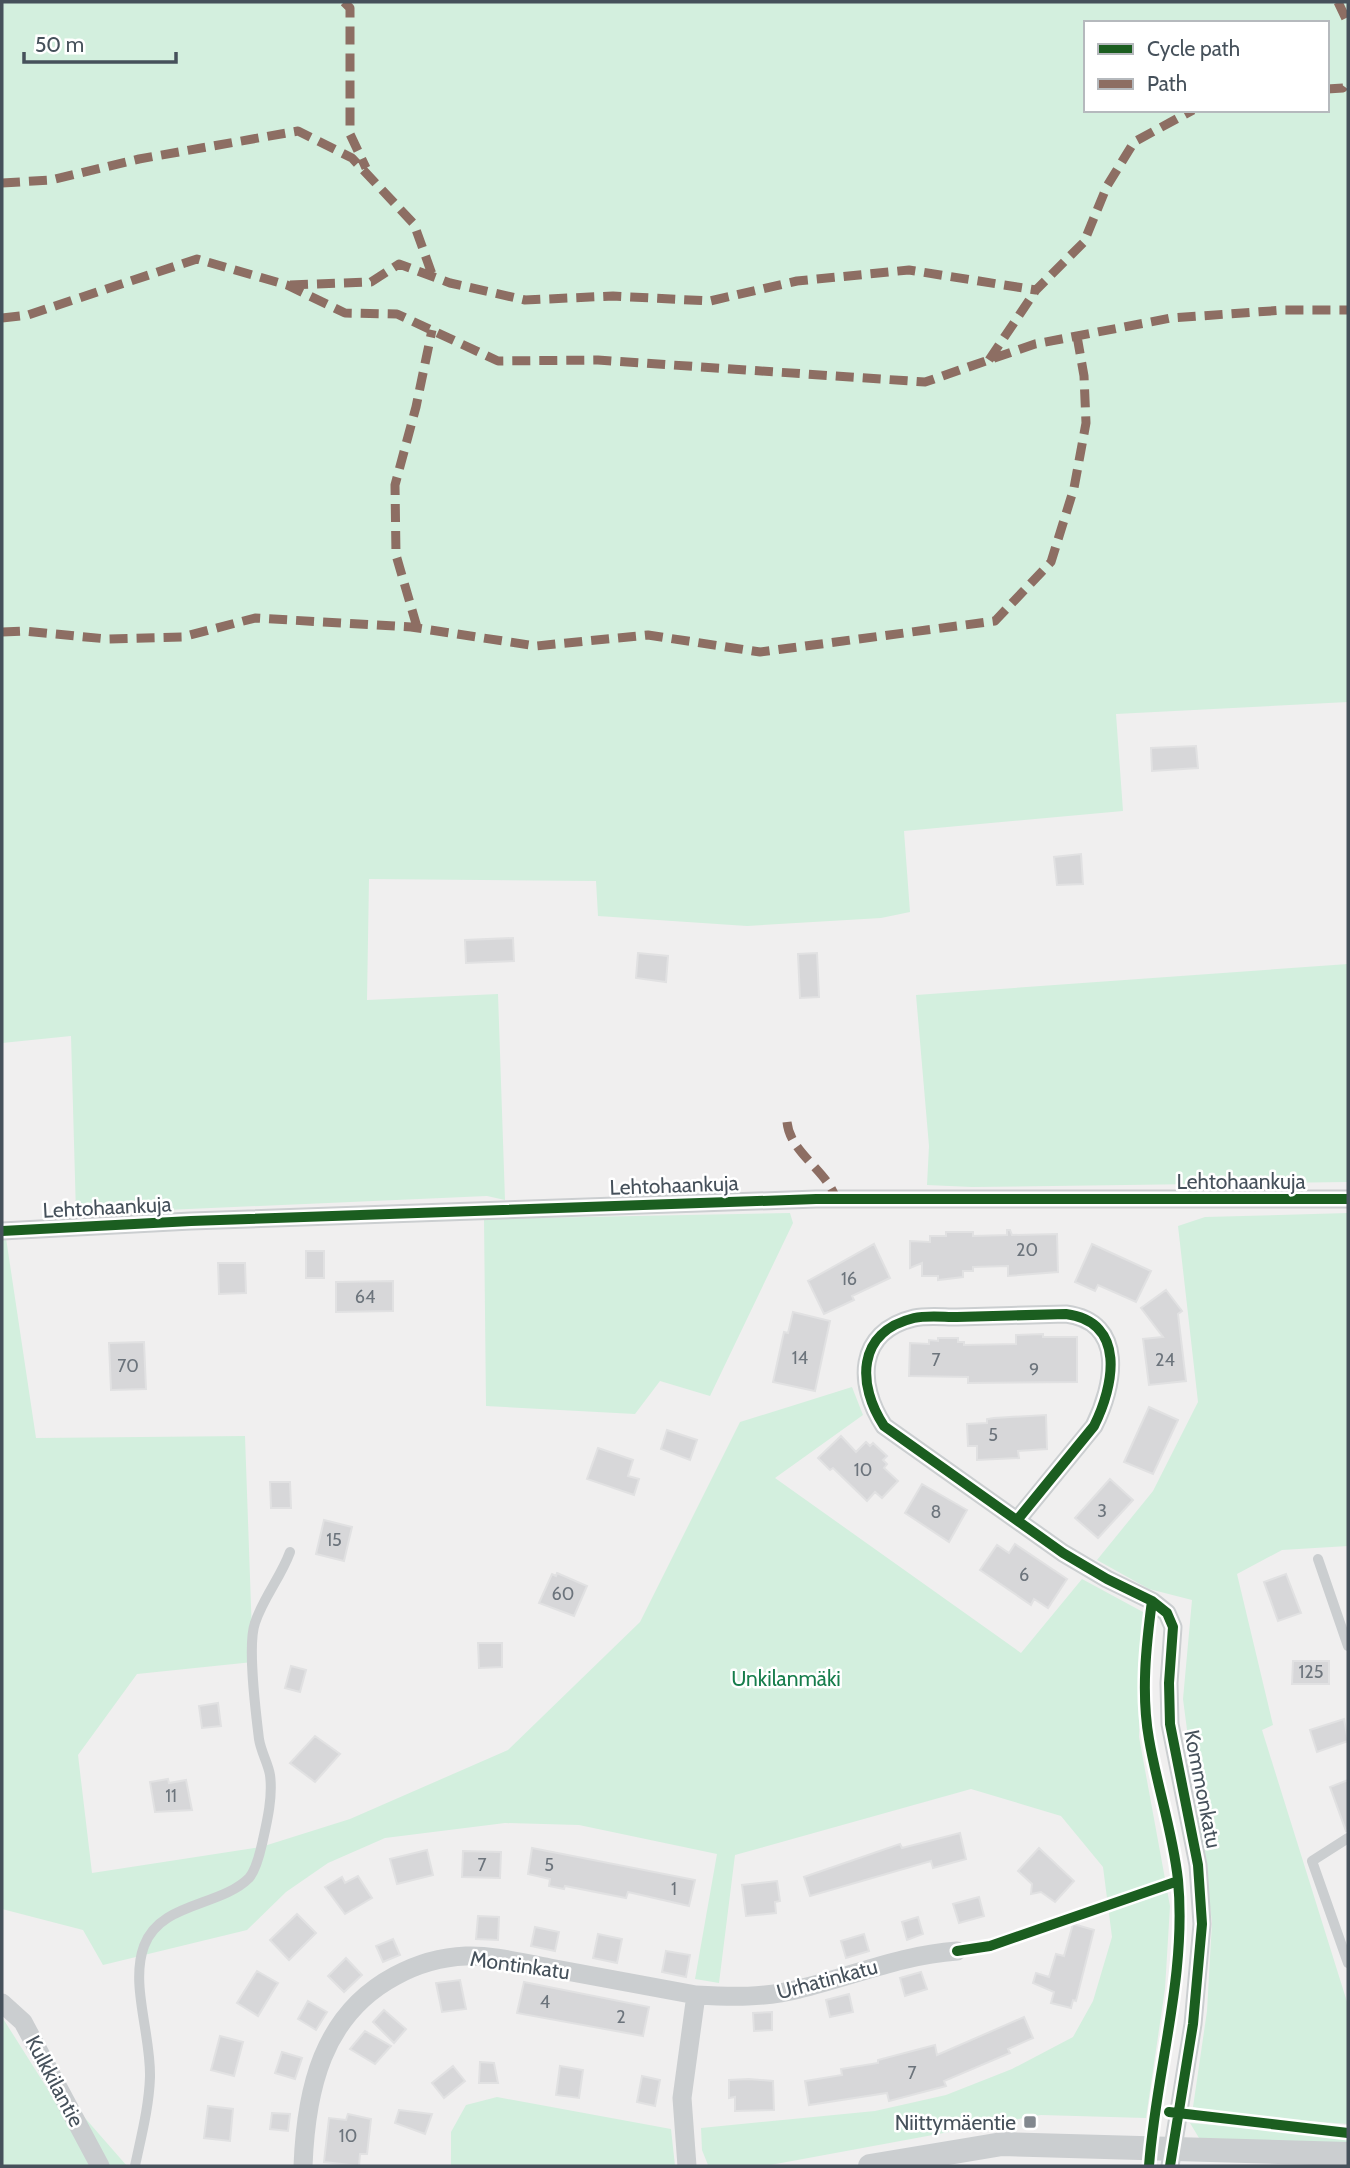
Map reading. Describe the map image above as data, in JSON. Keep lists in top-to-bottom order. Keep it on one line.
{"streets":{"street":["Lehtohaankuja","Kommonkatu","Montinkatu","Urhatinkatu","Kulkkilantie"]},"crossings":[["Montinkatu","Urhatinkatu"]],"parks":["Unkilanmäki"],"places":{"transit":["Niittymäentie"]},"house_numbers":["20","16","64","14","7","24","70","9","5","10","3","8","15","6","60","125","11","7","5","1","4","2","7","10"],"legend":["Cycle path","Path"],"scale_bar":"50 m"}
